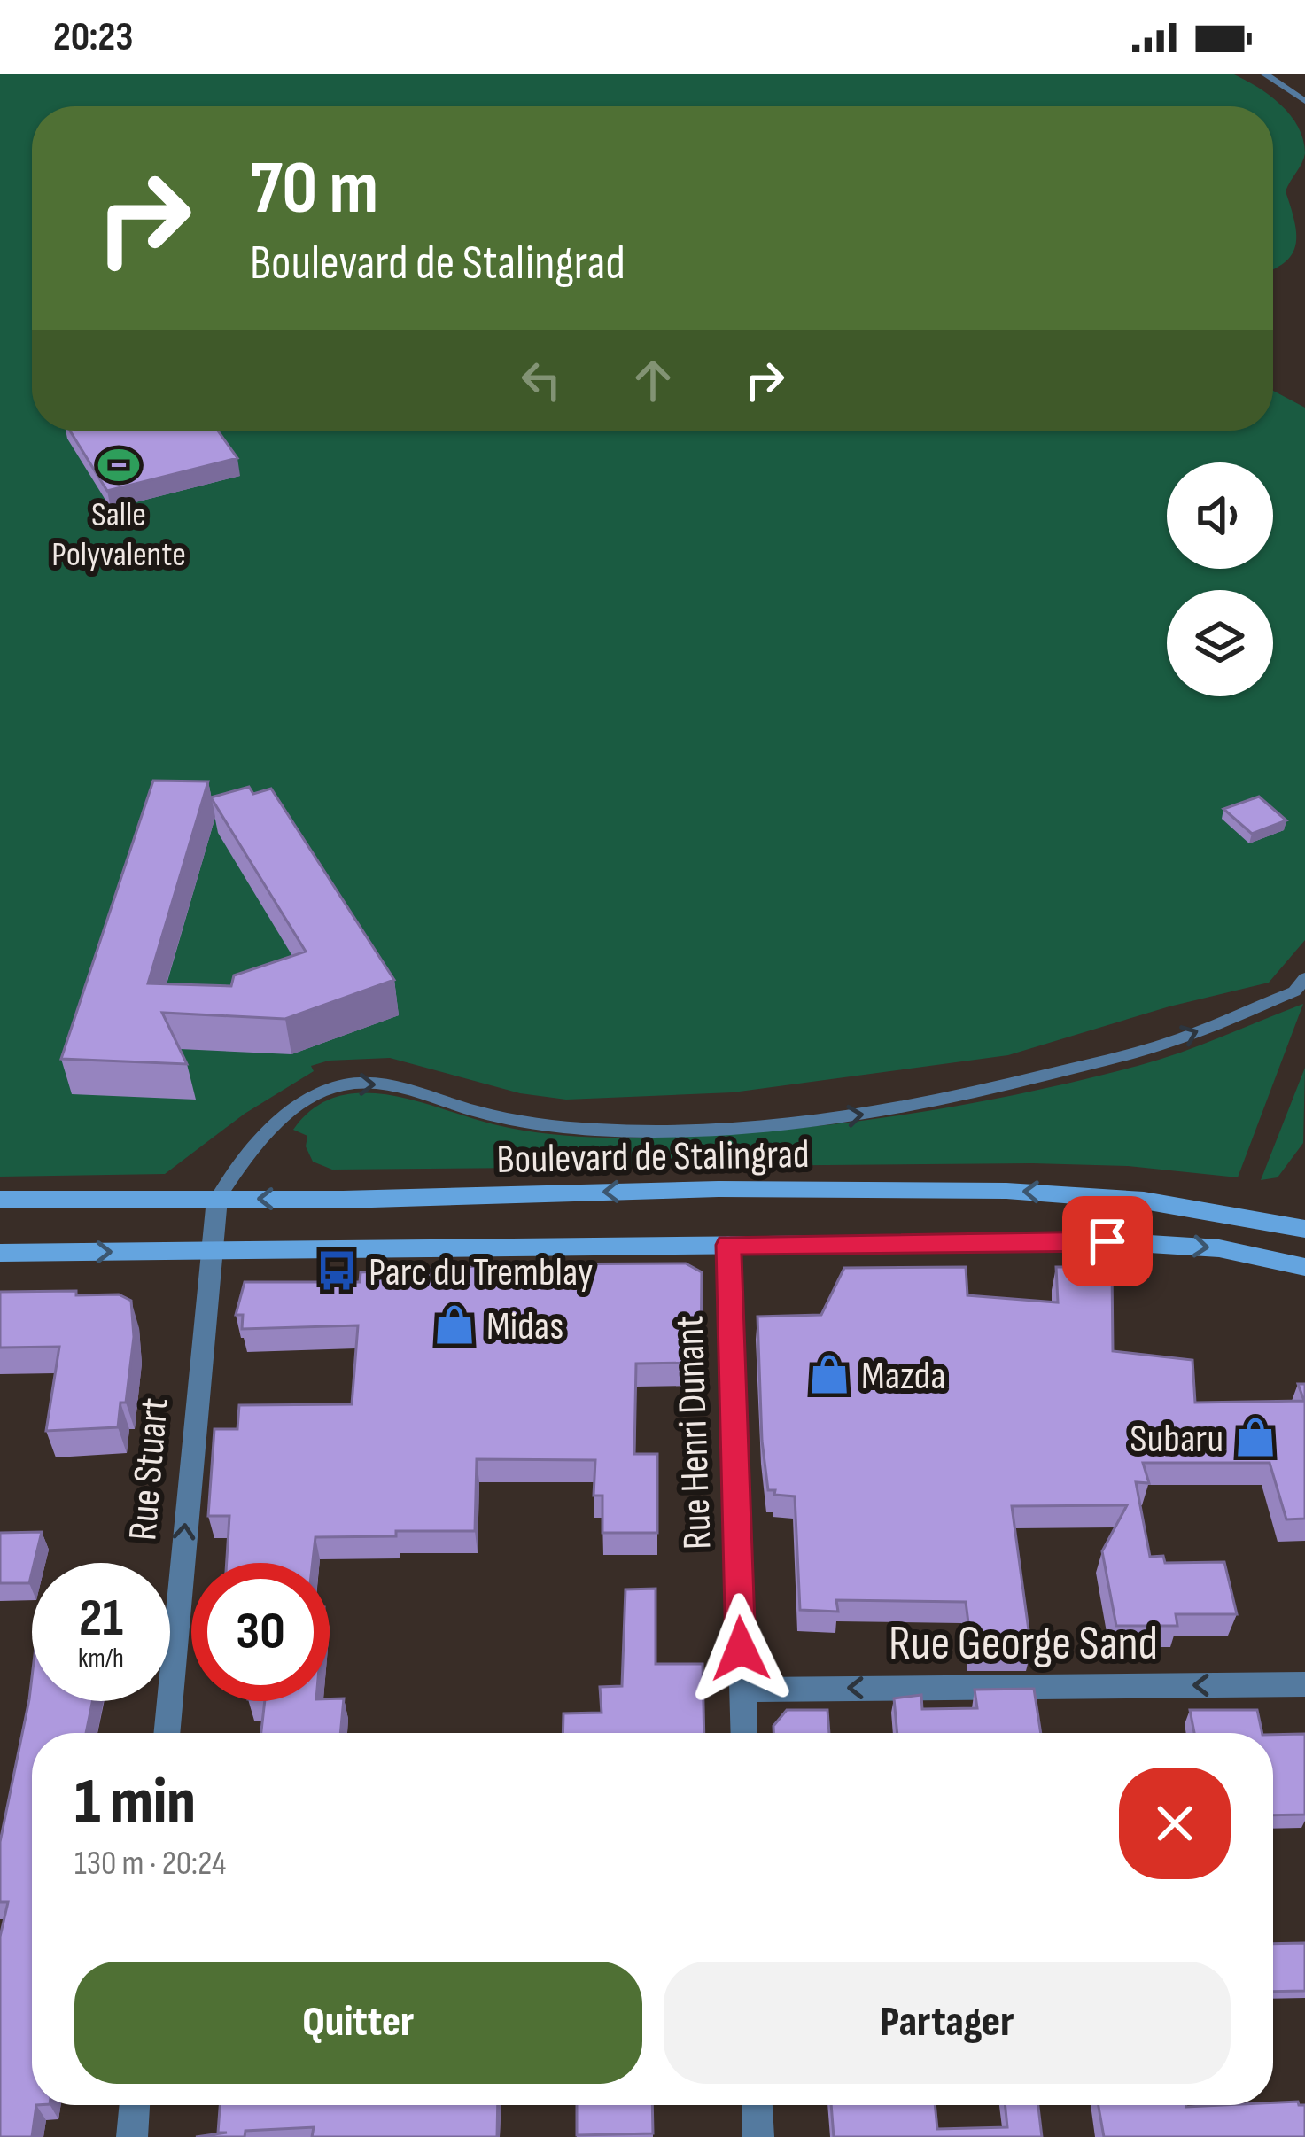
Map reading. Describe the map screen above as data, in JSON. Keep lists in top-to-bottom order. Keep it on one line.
{"streets":{"main road":["Boulevard de Stalingrad"],"street":["Rue Henri Dunant","Rue Stuart","Rue George Sand"]},"crossings":[["Boulevard de Stalingrad","Rue Stuart"],["Rue Henri Dunant","Rue George Sand"]],"one_way":["Rue Stuart","Rue George Sand"],"places":{"sports":["Salle Polyvalente"],"bus stop":["Parc du Tremblay"],"shop":["Midas","Mazda","Subaru"]},"page":{"status":"20:23","turn":["70 m","Boulevard de Stalingrad"],"speed":"21 km/h","limit":"30","heading":["1 min","130 m · 20:24"],"buttons":["Quitter","Partager"]}}
